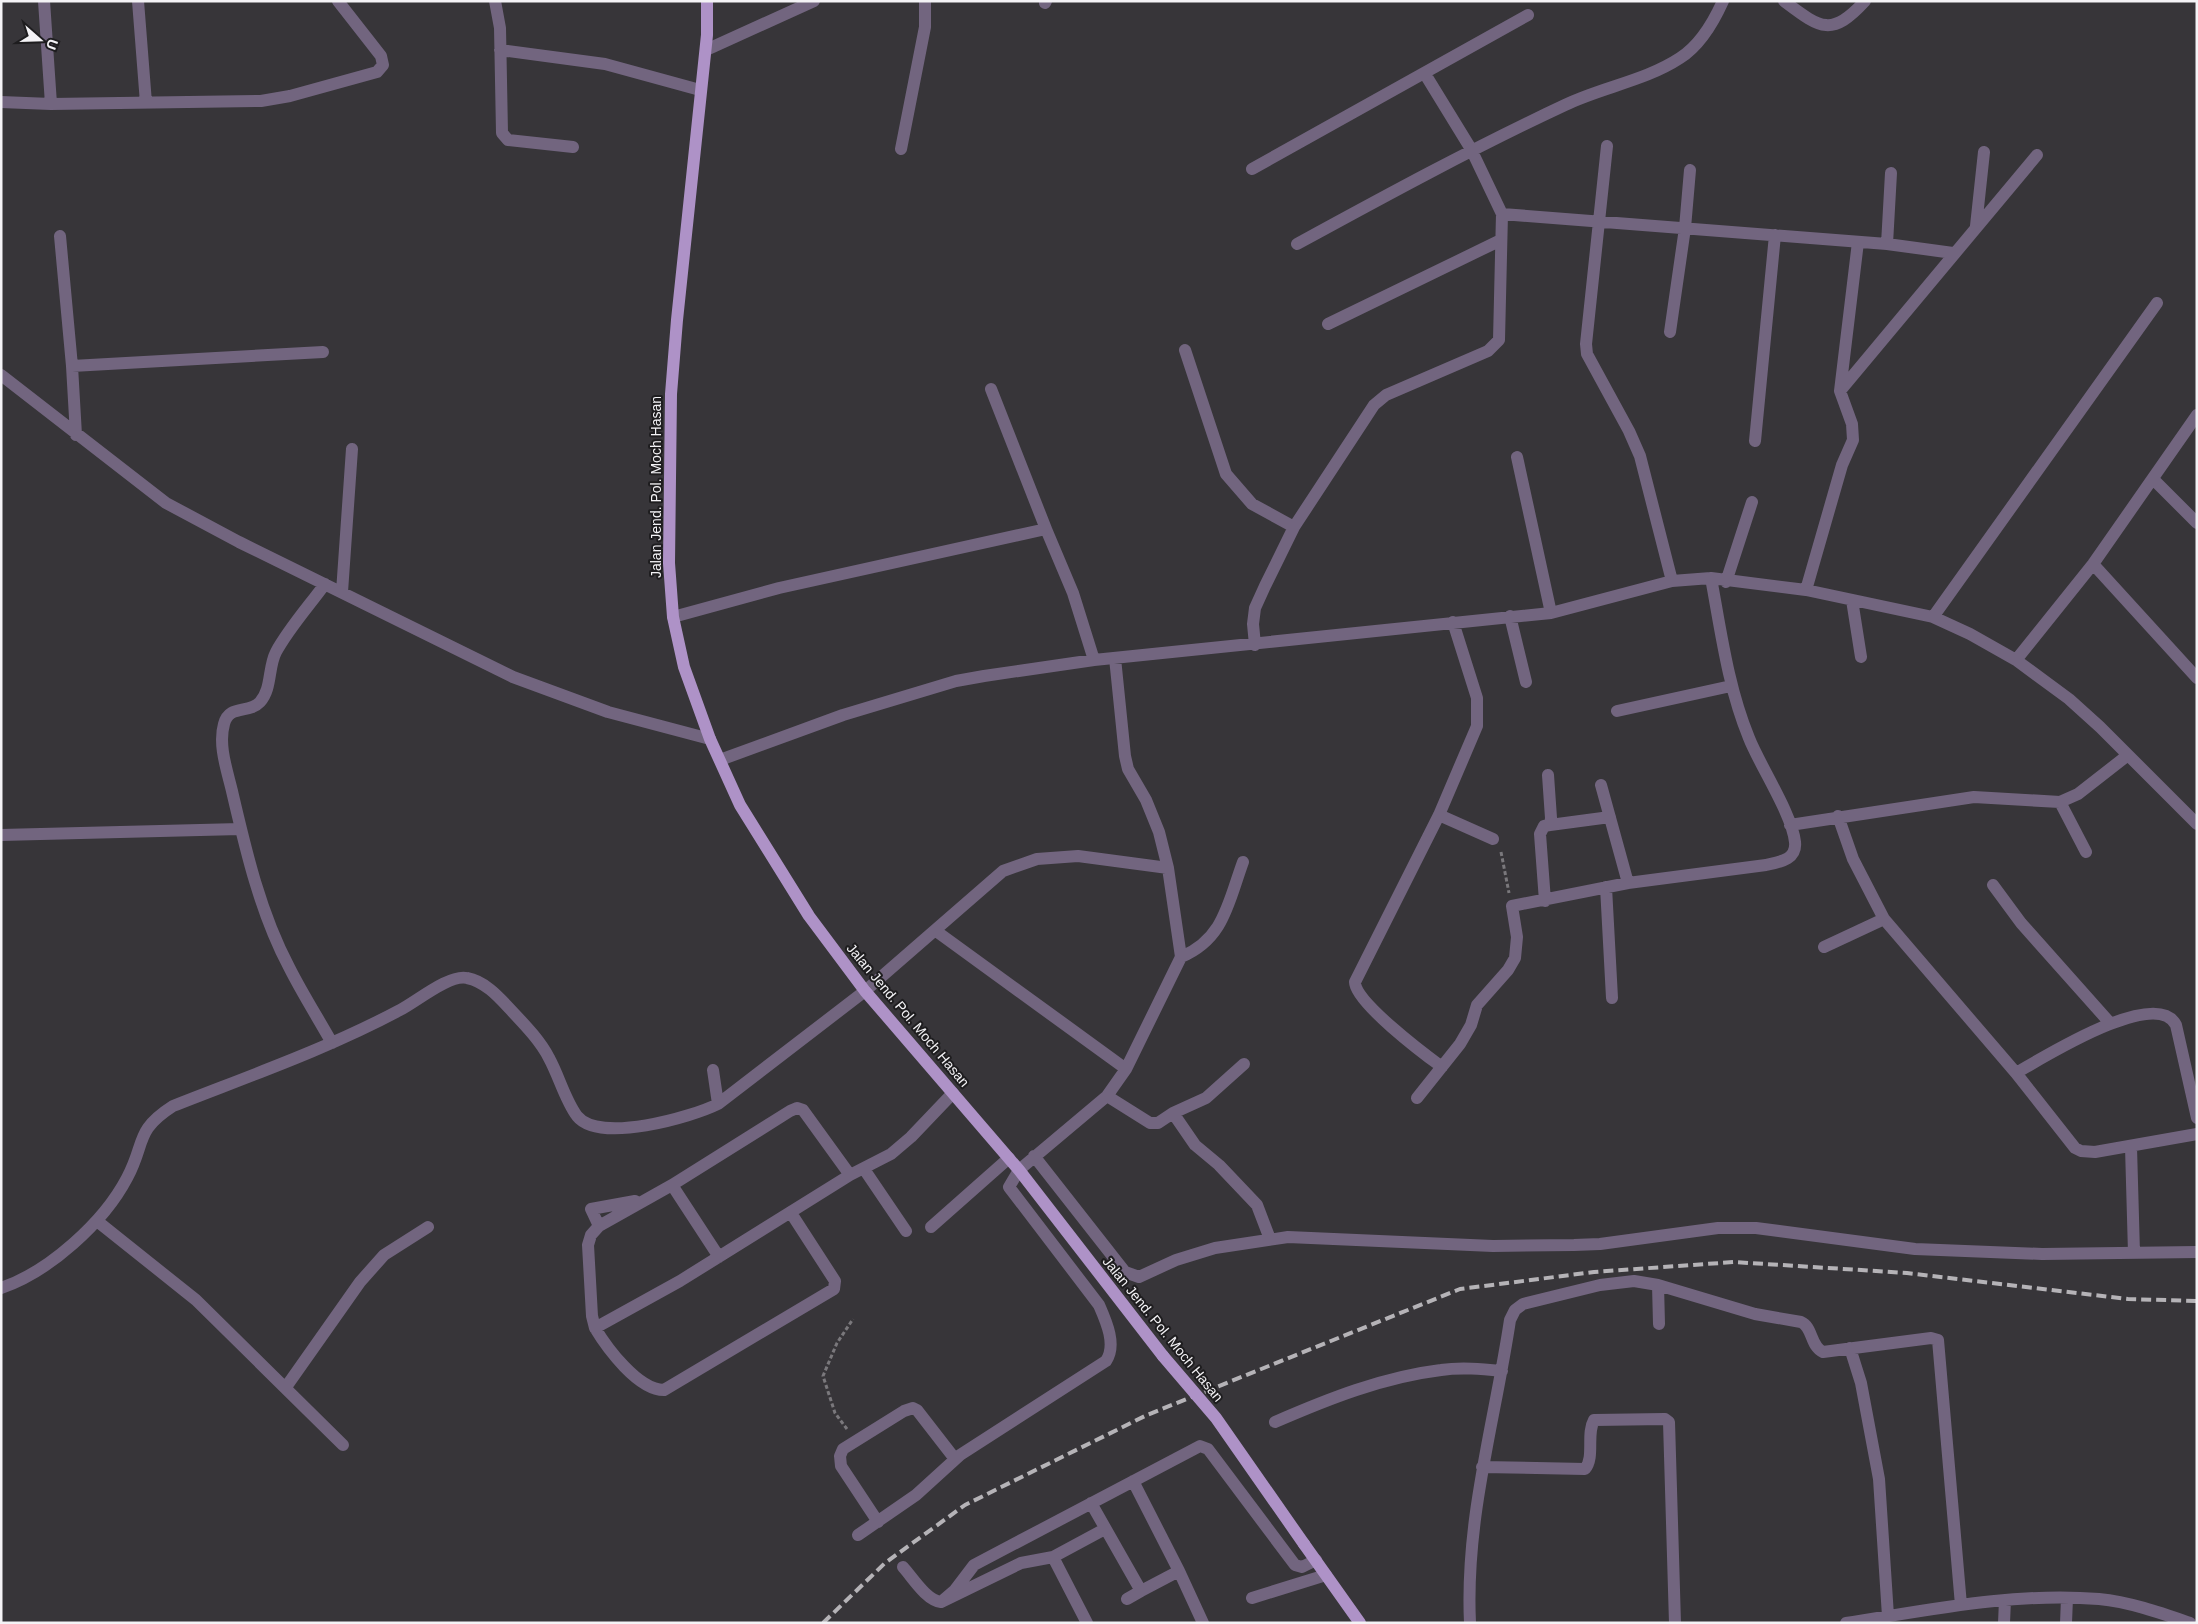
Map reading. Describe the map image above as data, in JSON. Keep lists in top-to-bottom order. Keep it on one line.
{"streets":{"main road":["Jalan Jend. Pol. Moch Hasan"]},"north":"right"}
